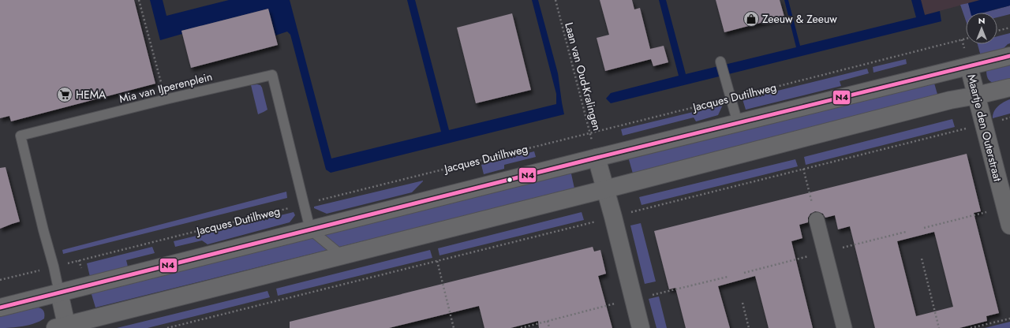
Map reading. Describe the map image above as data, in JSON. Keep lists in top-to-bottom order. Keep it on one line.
{"streets":{"main road":["Maartje den Outerstraat"],"lane":["Mia van IJperenplein"],"path":["Laan van Oud-Kralingen","Jacques Dutilhweg"]},"crossings":[["Laan van Oud-Kralingen","Jacques Dutilhweg"],["Mia van IJperenplein","Jacques Dutilhweg"]],"places":{"shop":["Zeeuw & Zeeuw"],"supermarket":["HEMA"]},"lines":["transit line N4"],"north":"top"}
